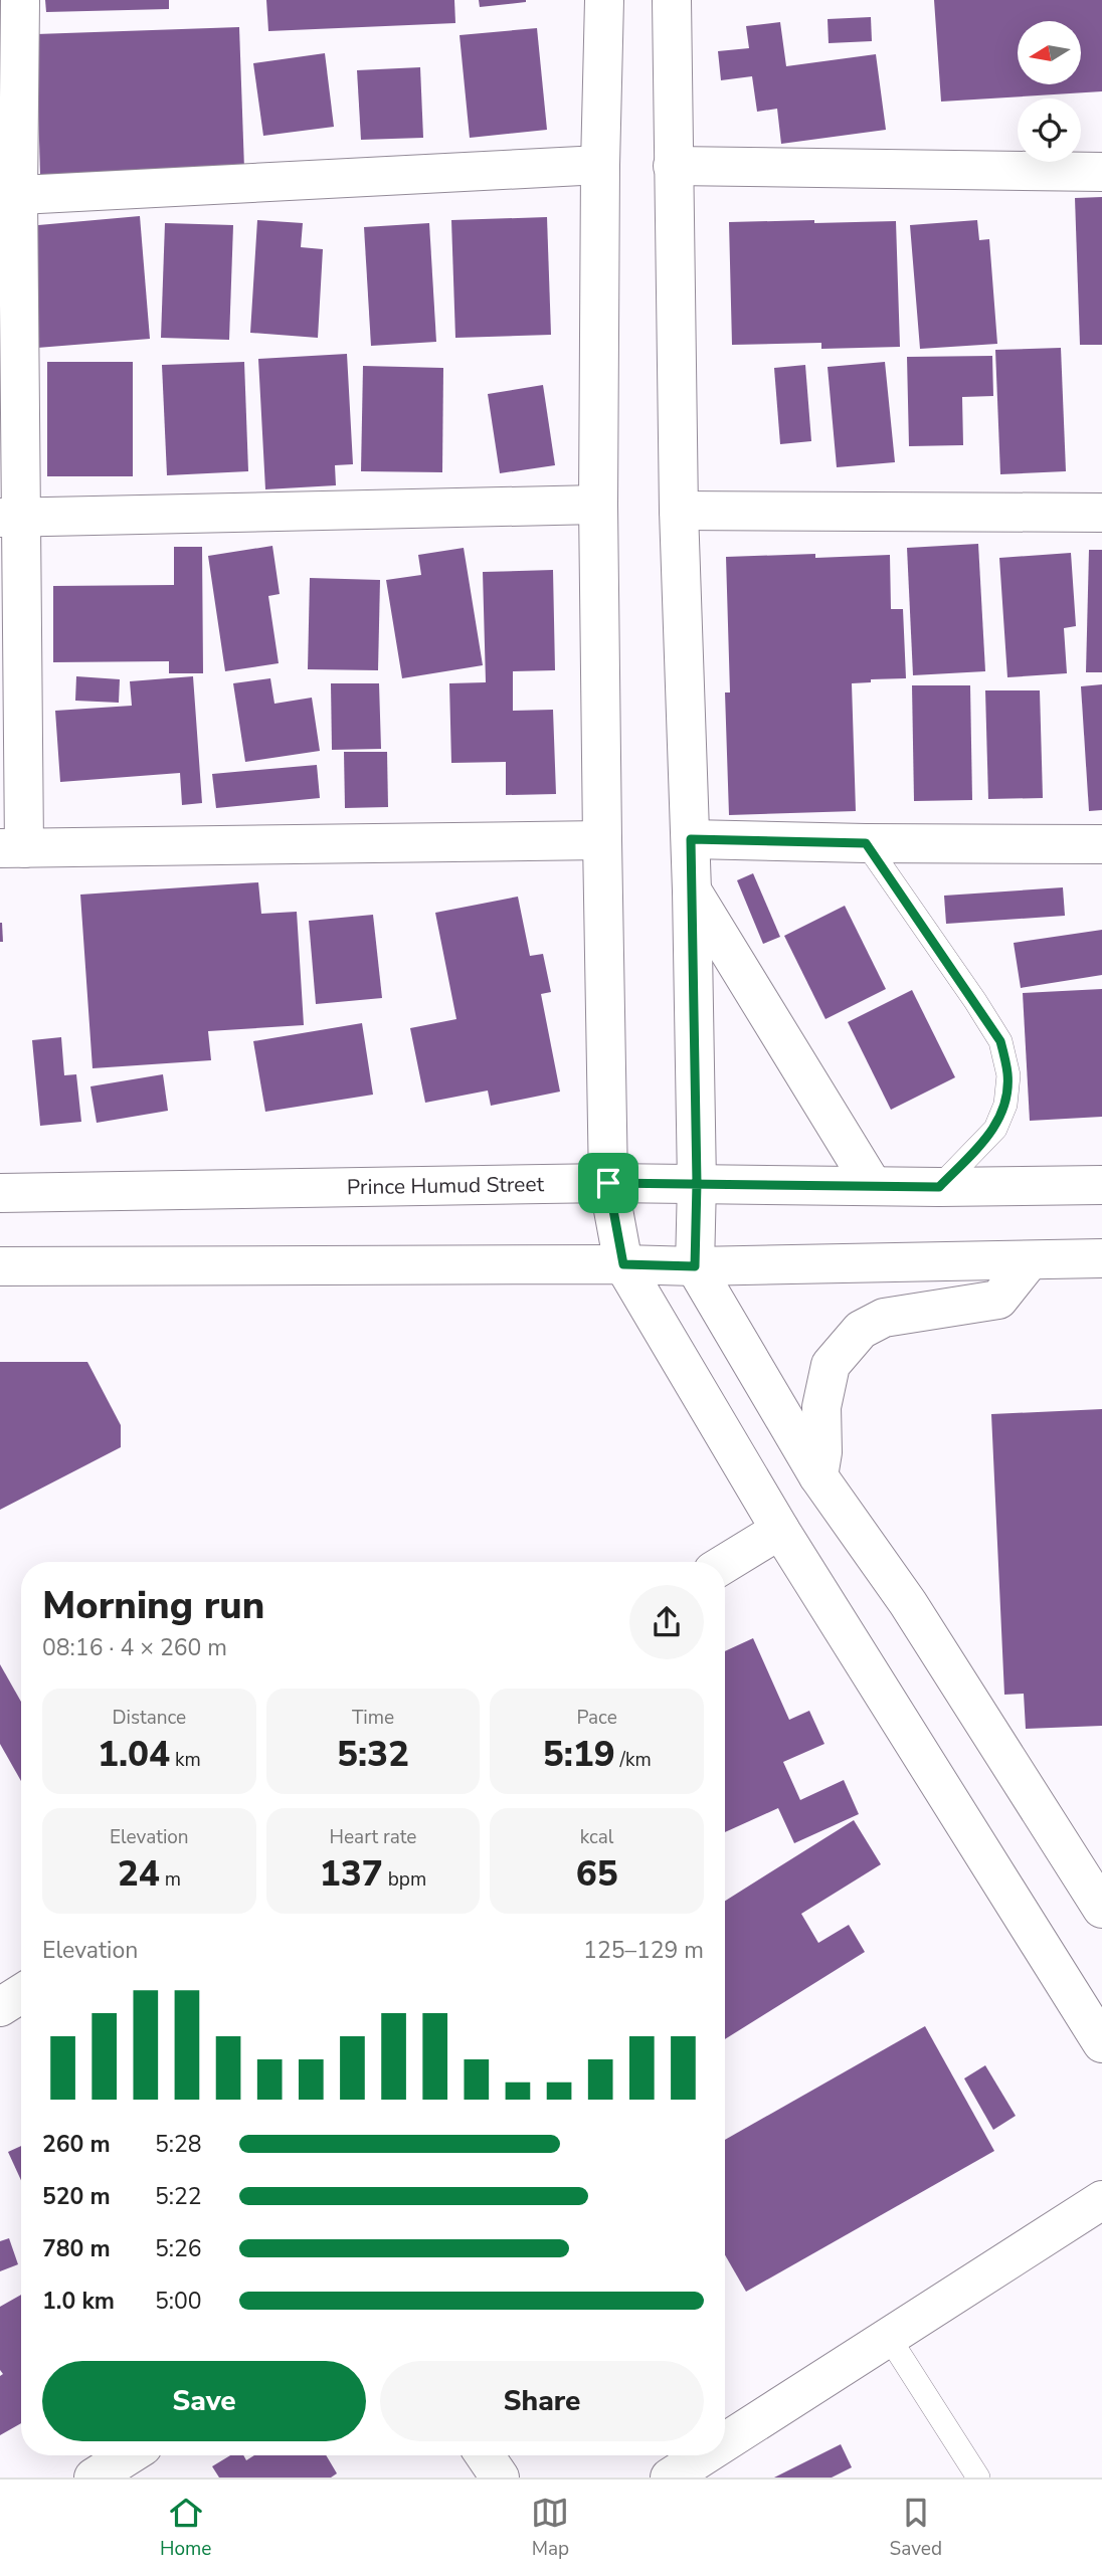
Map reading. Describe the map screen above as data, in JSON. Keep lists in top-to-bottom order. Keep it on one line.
{"streets":{"street":["Prince Humud Street"]},"north":"left","page":{"heading":["Morning run","08:16 · 4 × 260 m"],"stats":[["Distance","1.04 km"],["Time","5:32"],["Pace","5:19 /km"],["Elevation","24 m"],["Heart rate","137 bpm"],["kcal","65"]],"chart":["Elevation","125–129 m"],"list":[{"name":"260 m","note":"5:28"},{"name":"520 m","note":"5:22"},{"name":"780 m","note":"5:26"},{"name":"1.0 km","note":"5:00"}],"buttons":["Save","Share"],"tabs":["Home","Map","Saved"]}}
